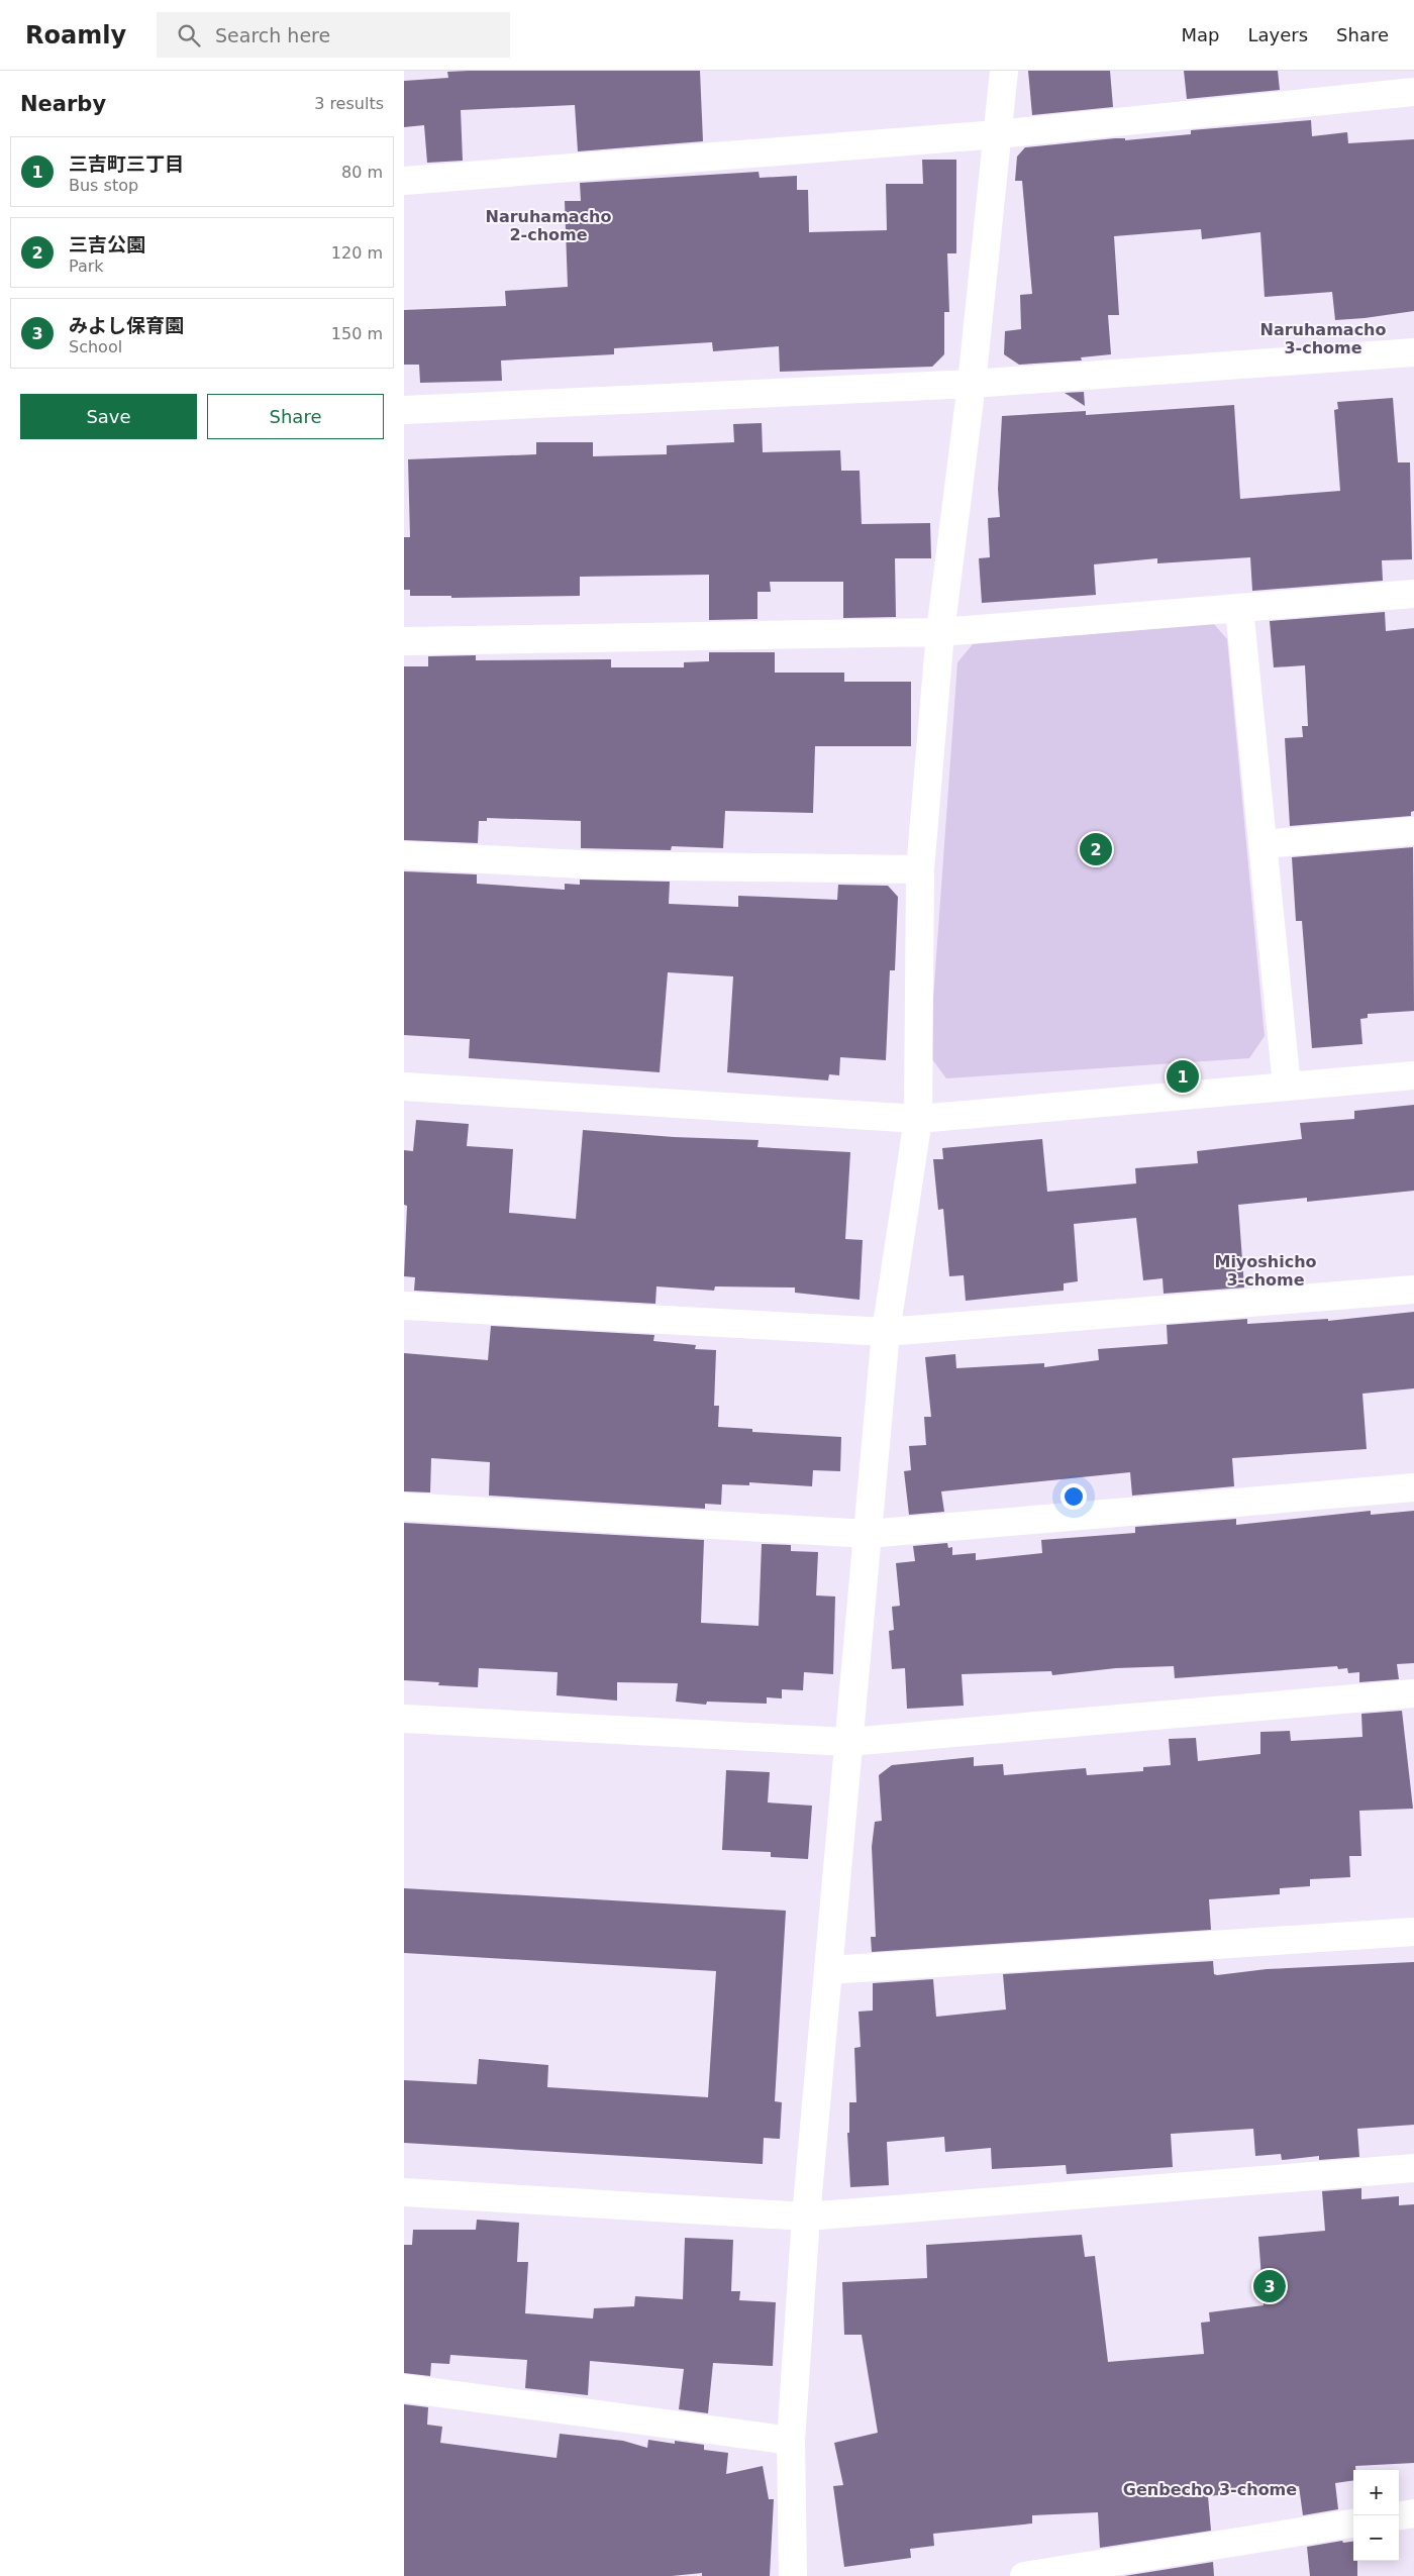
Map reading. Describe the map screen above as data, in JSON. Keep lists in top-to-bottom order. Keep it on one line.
{"districts":["Naruhamacho 2-chome","Naruhamacho 3-chome","Miyoshicho 3-chome","Genbecho 3-chome"],"page":{"header":"Roamly","search":"Search here","nav":["Map","Layers","Share"],"heading":["Nearby","3 results"],"list":[{"mark":"1","name":"三吉町三丁目","note":"Bus stop","value":"80 m"},{"mark":"2","name":"三吉公園","note":"Park","value":"120 m"},{"mark":"3","name":"みよし保育園","note":"School","value":"150 m"}],"buttons":["Save","Share"],"pins":["2","1","3"],"map_buttons":["+","−"]}}
